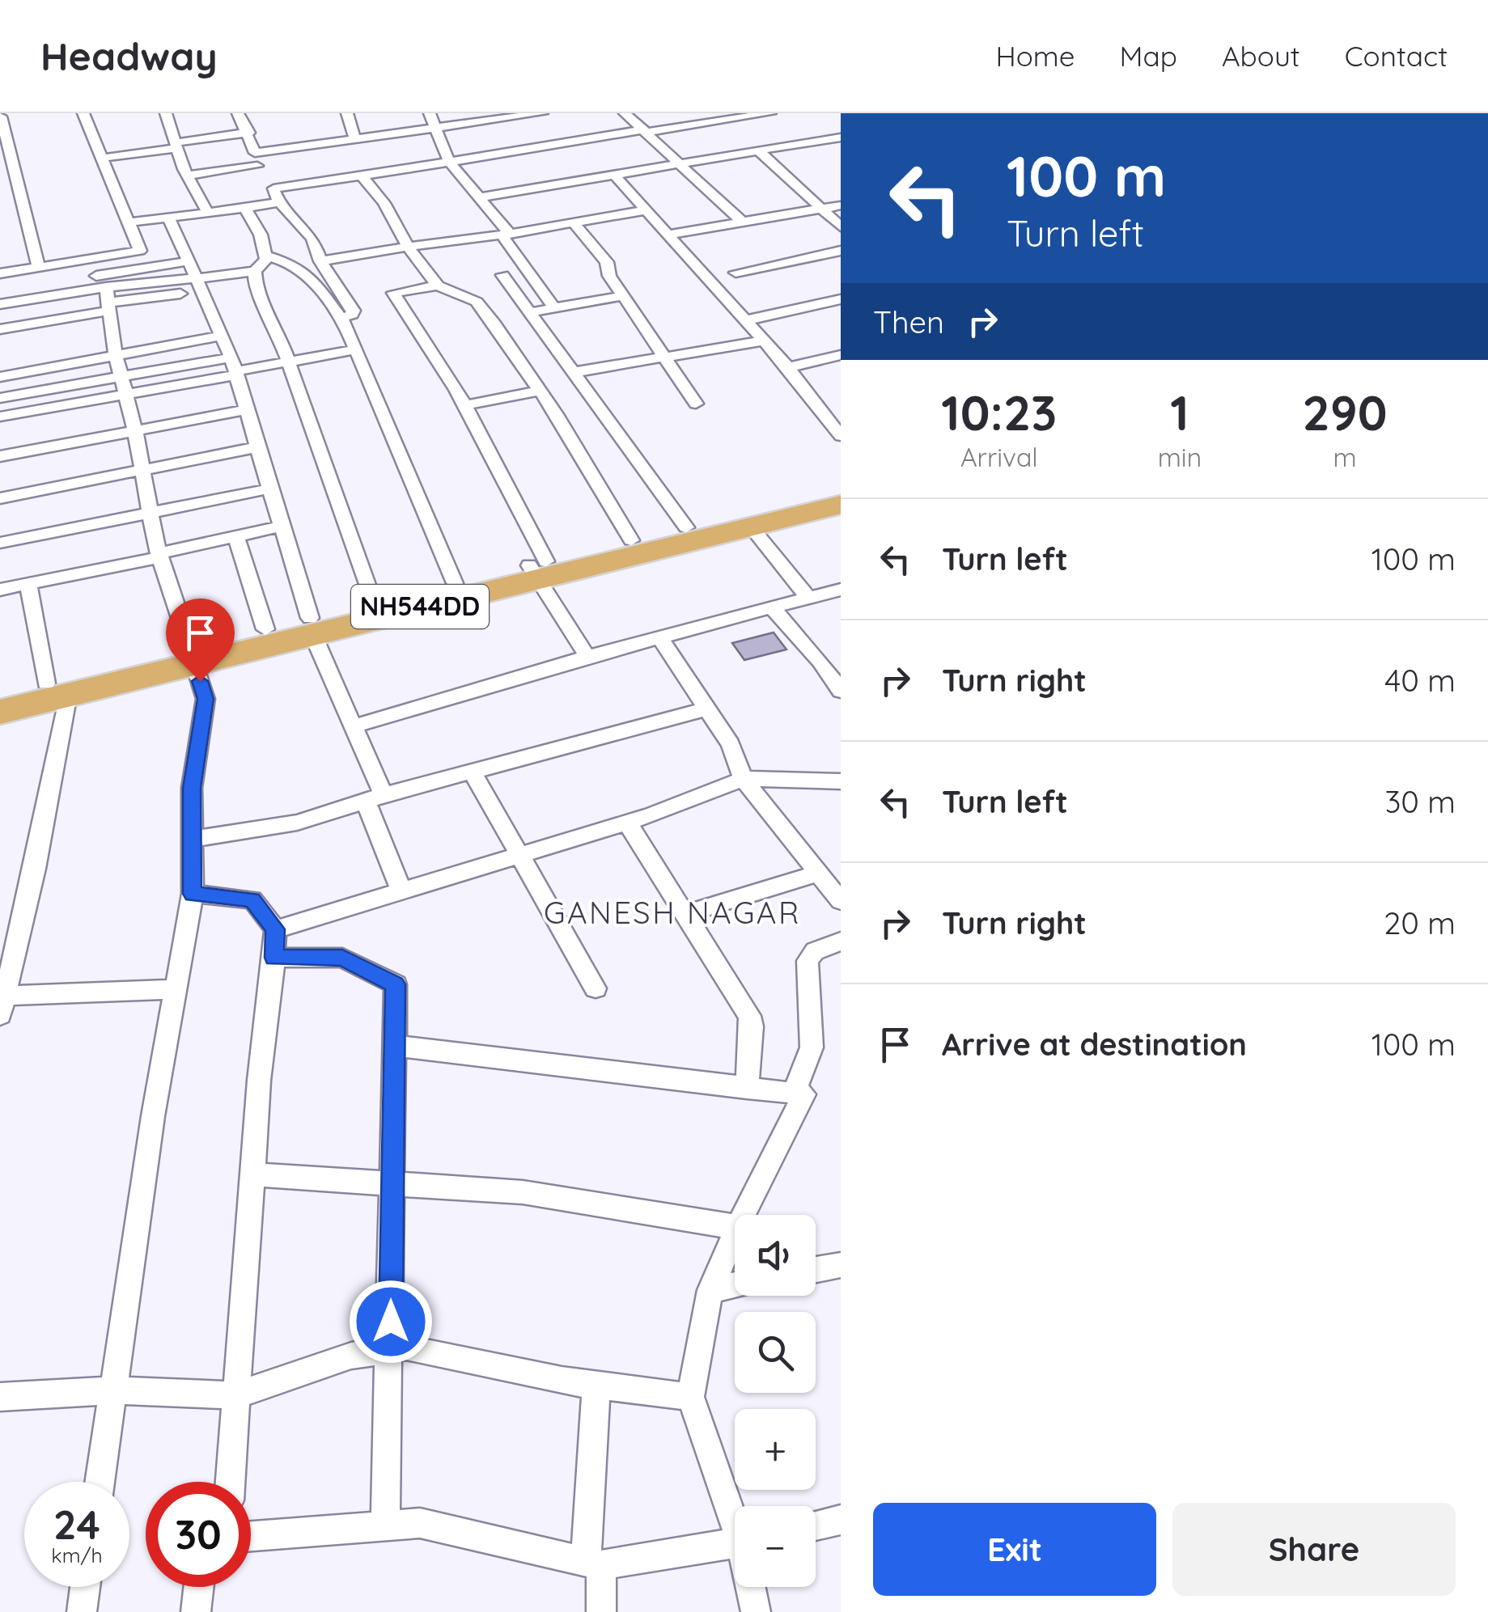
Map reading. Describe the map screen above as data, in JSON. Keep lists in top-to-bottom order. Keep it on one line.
{"streets":{"highway":["NH544DD"]},"districts":["GANESH NAGAR"],"page":{"header":"Headway","nav":["Home","Map","About","Contact"],"turn":["100 m","Turn left"],"then":"Then","eta":["10:23","Arrival","1","min","290","m"],"list":[{"name":"Turn left","value":"100 m"},{"name":"Turn right","value":"40 m"},{"name":"Turn left","value":"30 m"},{"name":"Turn right","value":"20 m"},{"name":"Arrive at destination","value":"100 m"}],"map_buttons":["+","−"],"speed":"24 km/h","limit":"30","buttons":["Exit","Share"]}}
